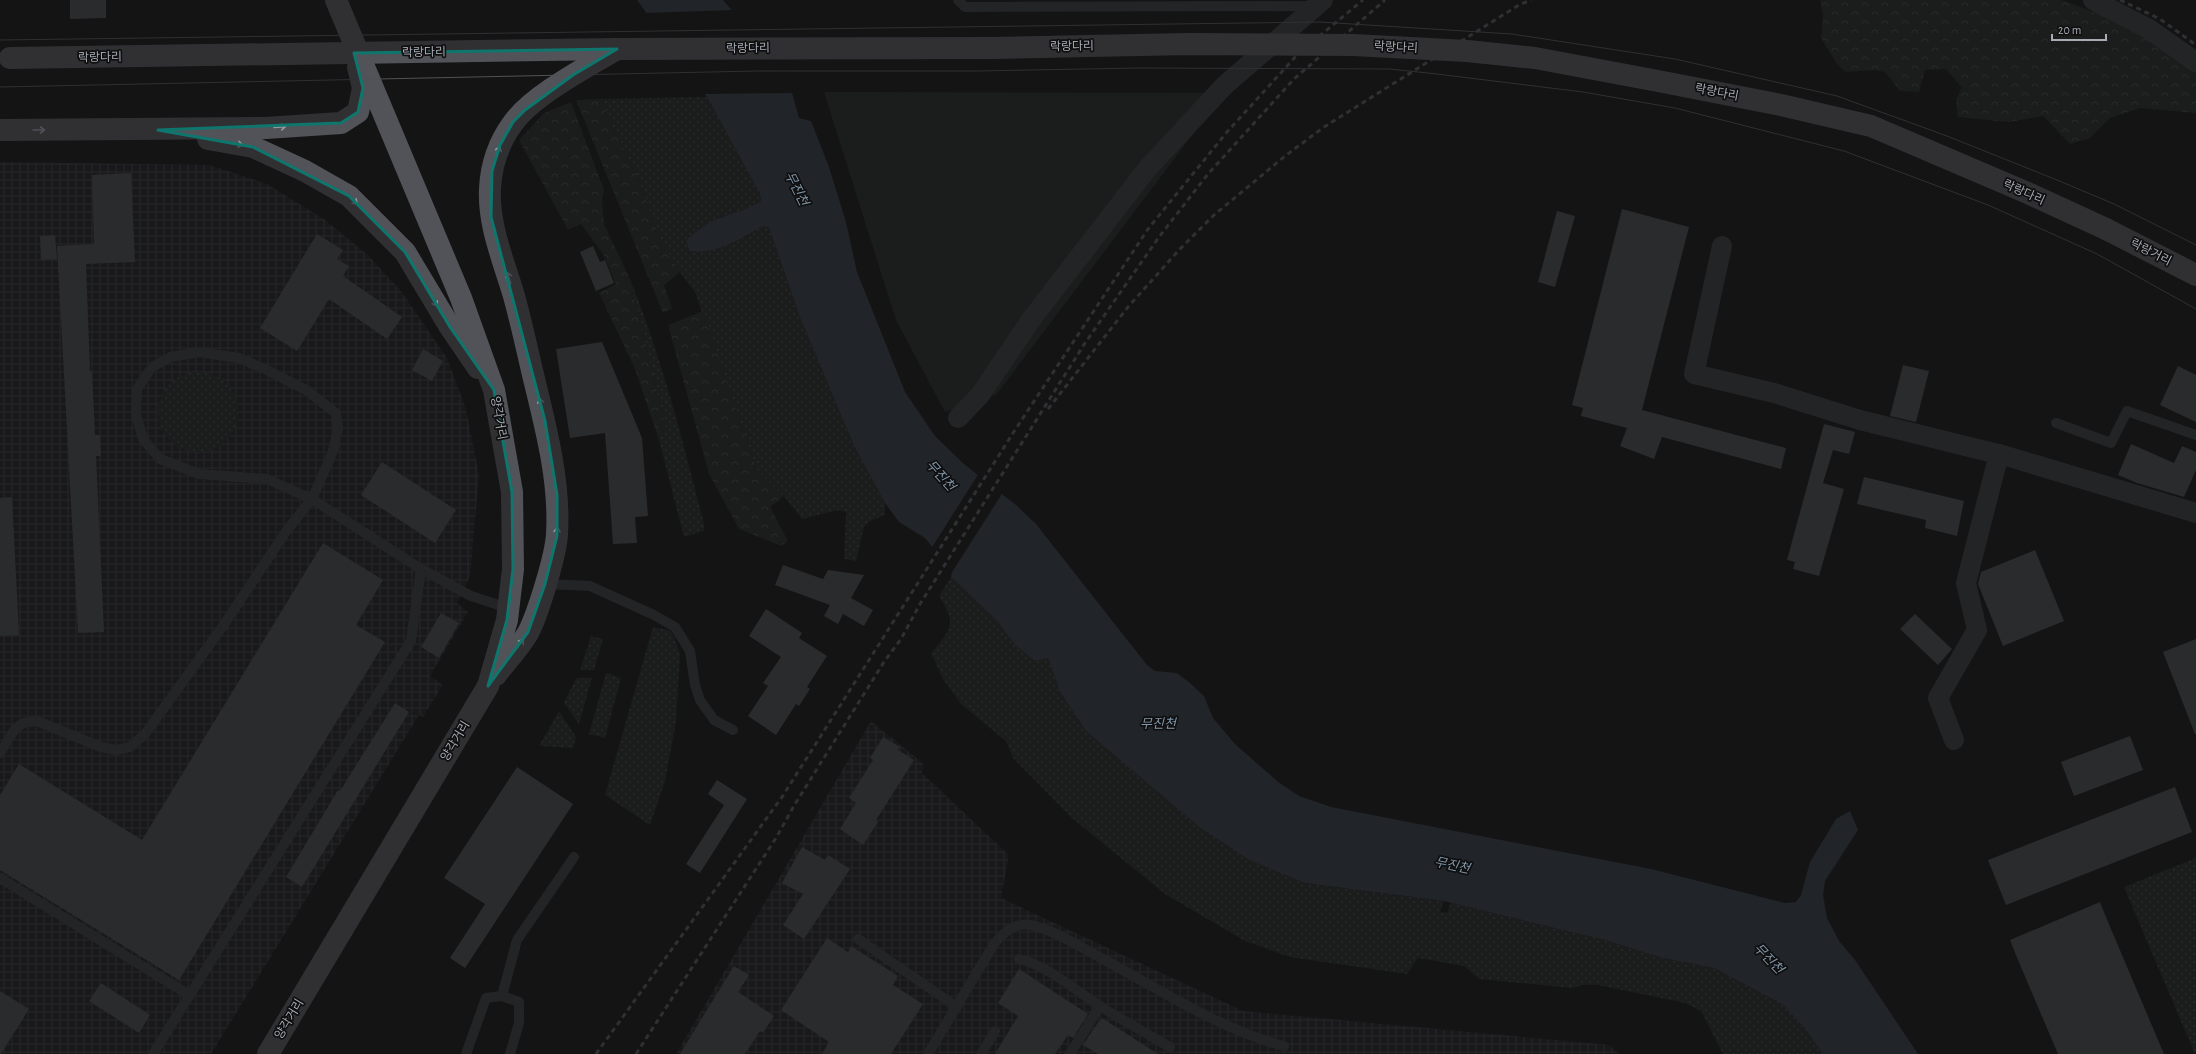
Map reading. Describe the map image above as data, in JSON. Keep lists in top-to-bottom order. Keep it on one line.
{"streets":{"main road":["락랑다리","락랑거리","양각거리"]},"crossings":[["락랑다리","락랑거리"]],"water":["무진천"],"scale_bar":"20 m"}
